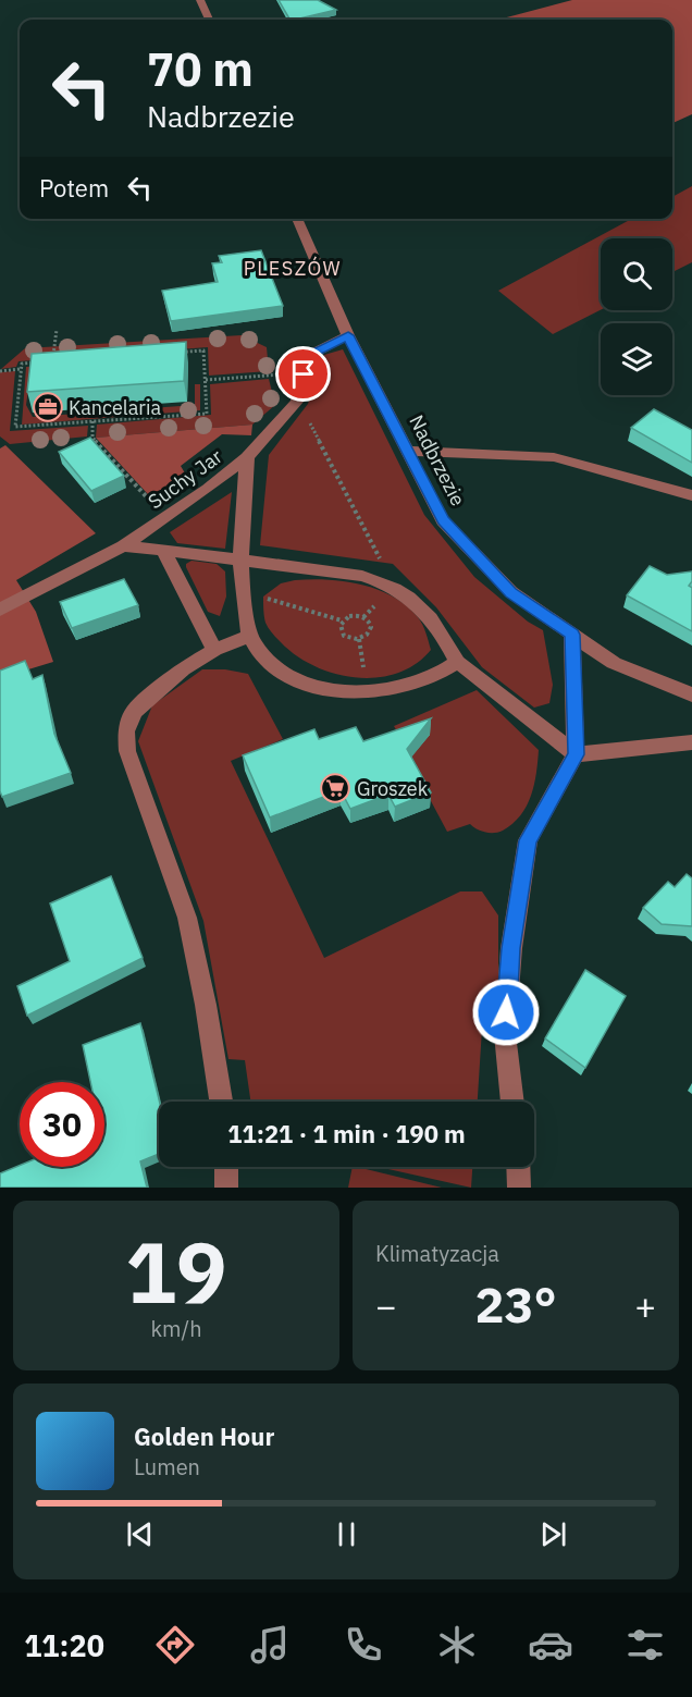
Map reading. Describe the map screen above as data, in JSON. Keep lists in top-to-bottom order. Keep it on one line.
{"streets":{"street":["Nadbrzezie","Suchy Jar"]},"crossings":[["Nadbrzezie","Suchy Jar"]],"districts":["PLESZÓW"],"places":{"office":["Kancelaria"],"supermarket":["Groszek"]},"page":{"turn":["70 m","Nadbrzezie"],"then":"Potem","limit":"30","trip":"11:21 · 1 min · 190 m","tile":[["19","km/h"],"Klimatyzacja"],"heat":["−","23°","+"],"song":["Golden Hour","Lumen"],"tabs":"11:20"}}
